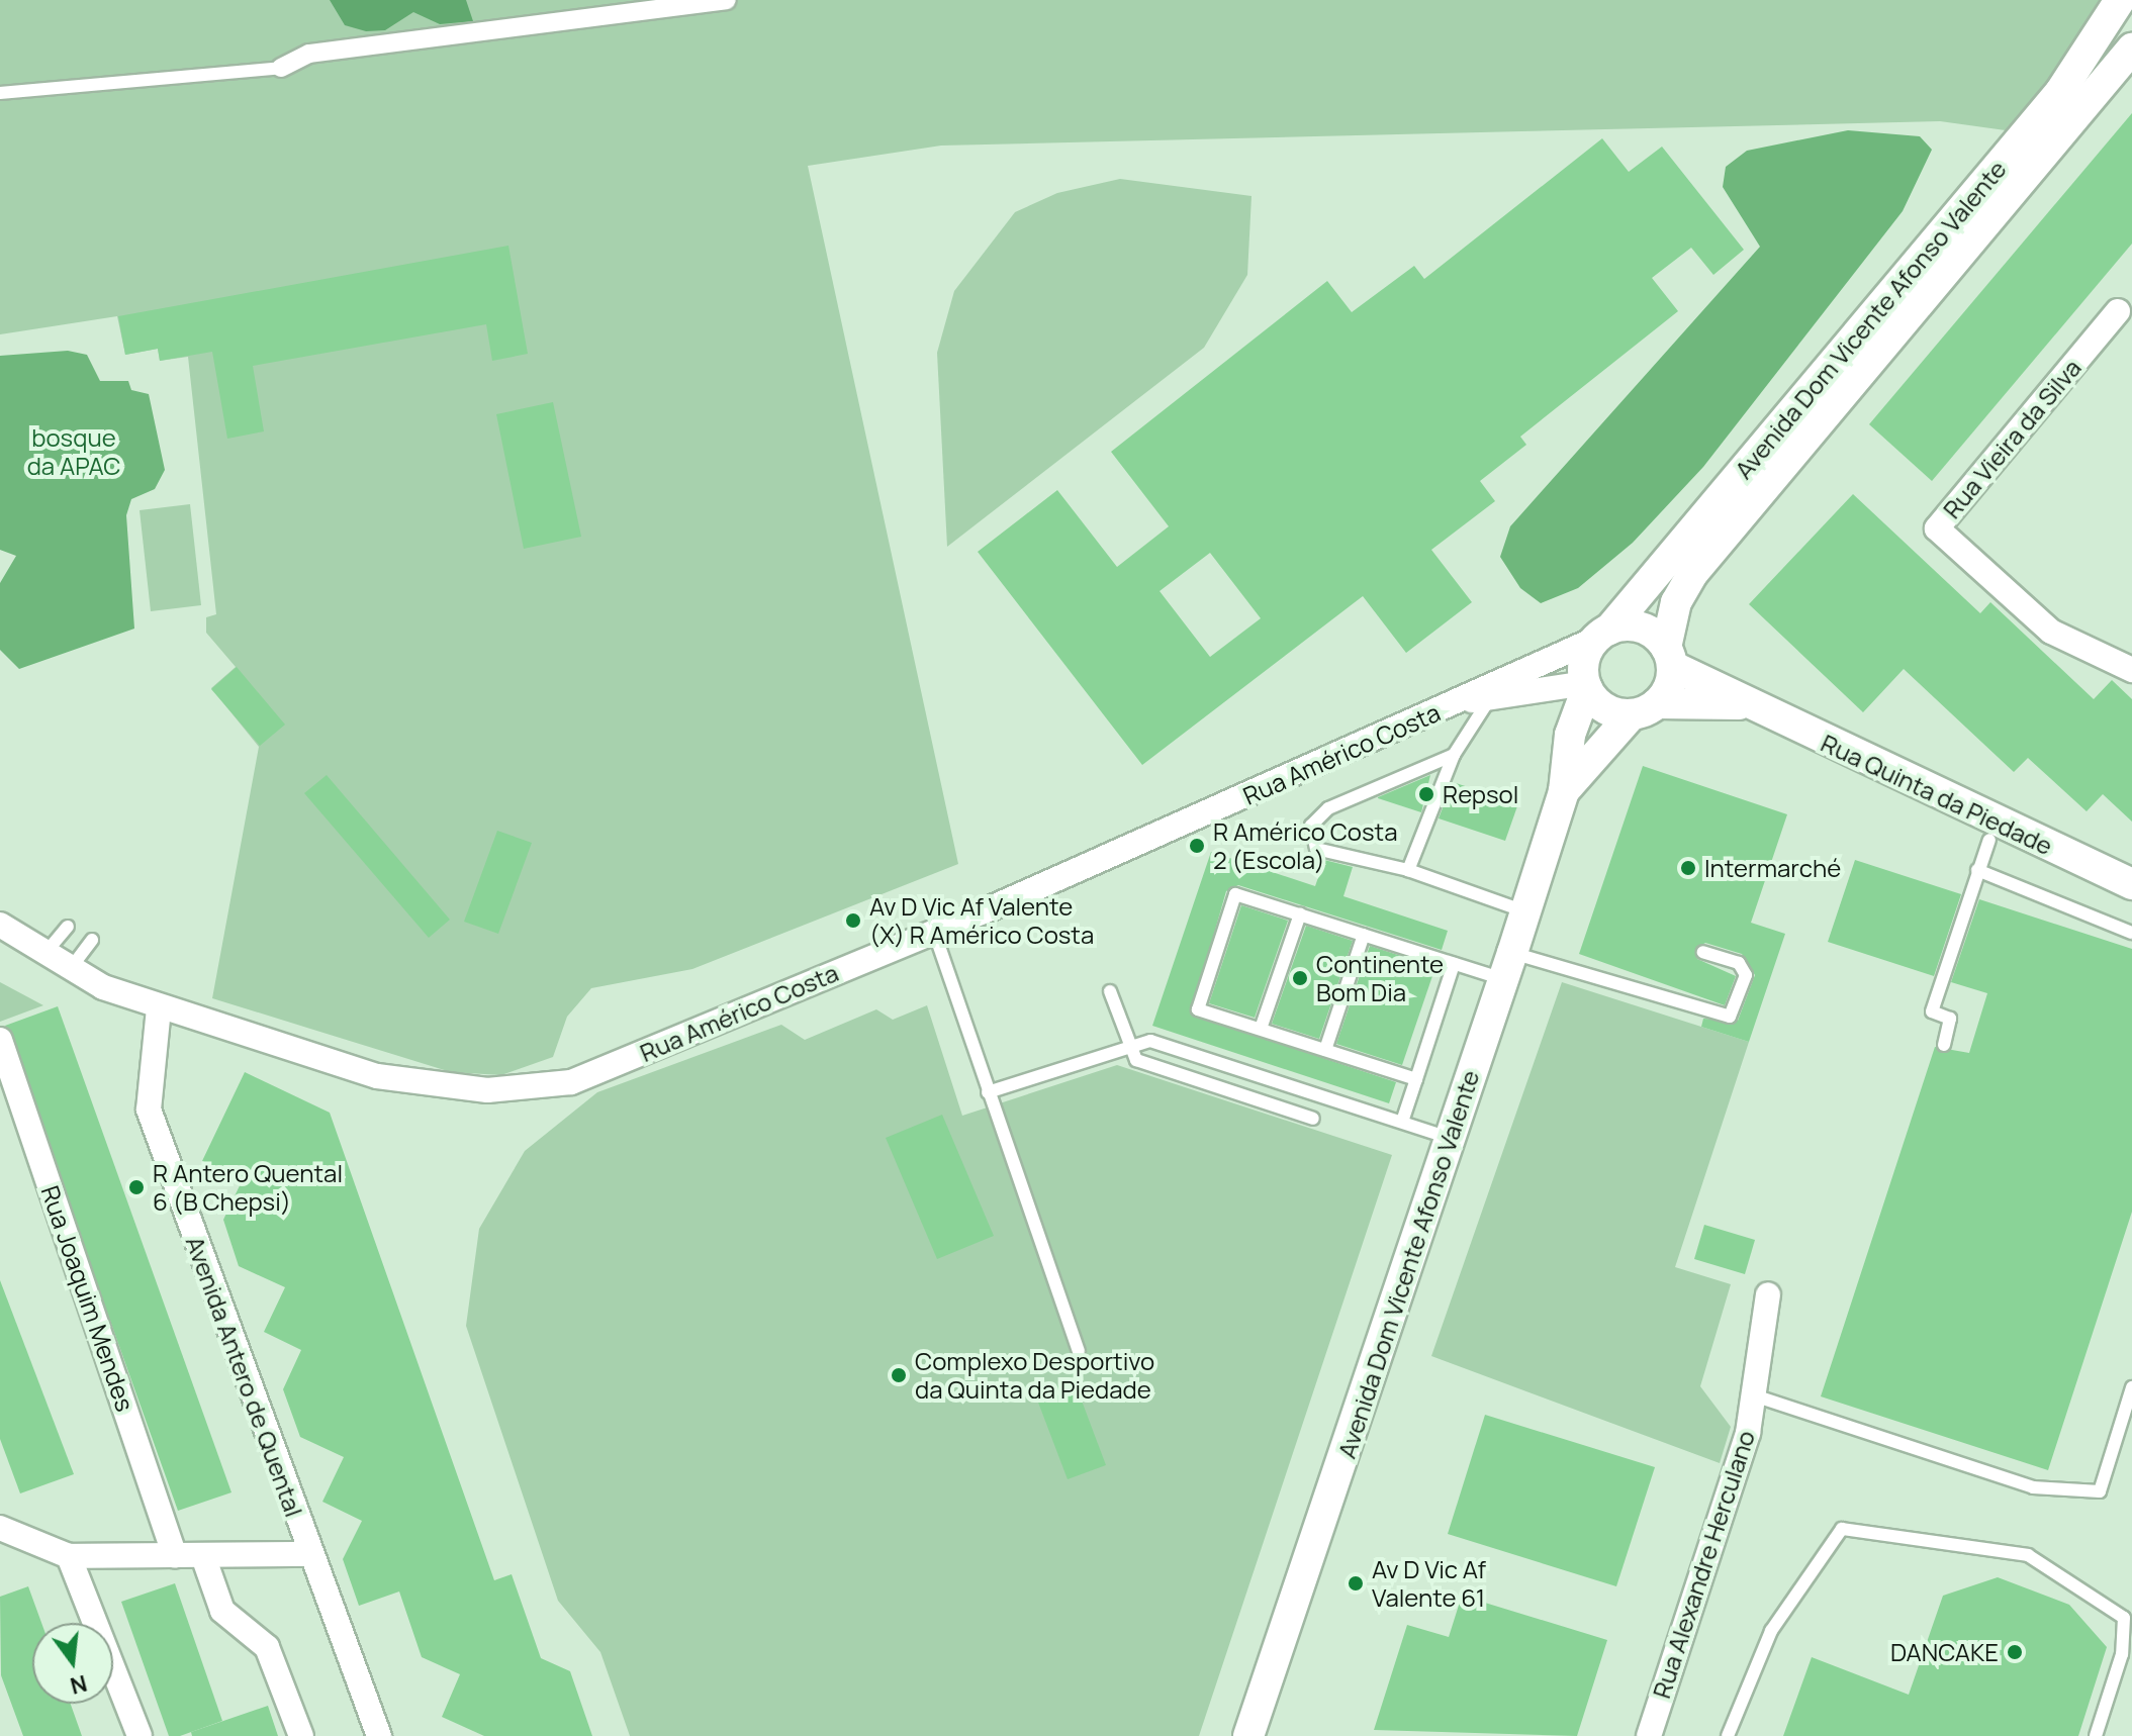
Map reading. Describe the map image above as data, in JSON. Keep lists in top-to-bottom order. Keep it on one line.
{"streets":{"street":["Avenida Dom Vicente Afonso Valente","Rua Vieira da Silva","Rua Américo Costa","Rua Quinta da Piedade","Rua Joaquim Mendes","Avenida Antero de Quental","Rua Alexandre Herculano"]},"crossings":[["Avenida Dom Vicente Afonso Valente","Rua Quinta da Piedade"],["Rua Américo Costa","Avenida Antero de Quental"]],"parks":["bosque da APAC"],"places":["Repsol","R Américo Costa 2 (Escola)","Intermarché","Av D Vic Af Valente (X) R Américo Costa","Continente Bom Dia","R Antero Quental 6 (B Chepsi)","Complexo Desportivo da Quinta da Piedade","Av D Vic Af Valente 61","DANCAKE"],"north":"bottom"}
